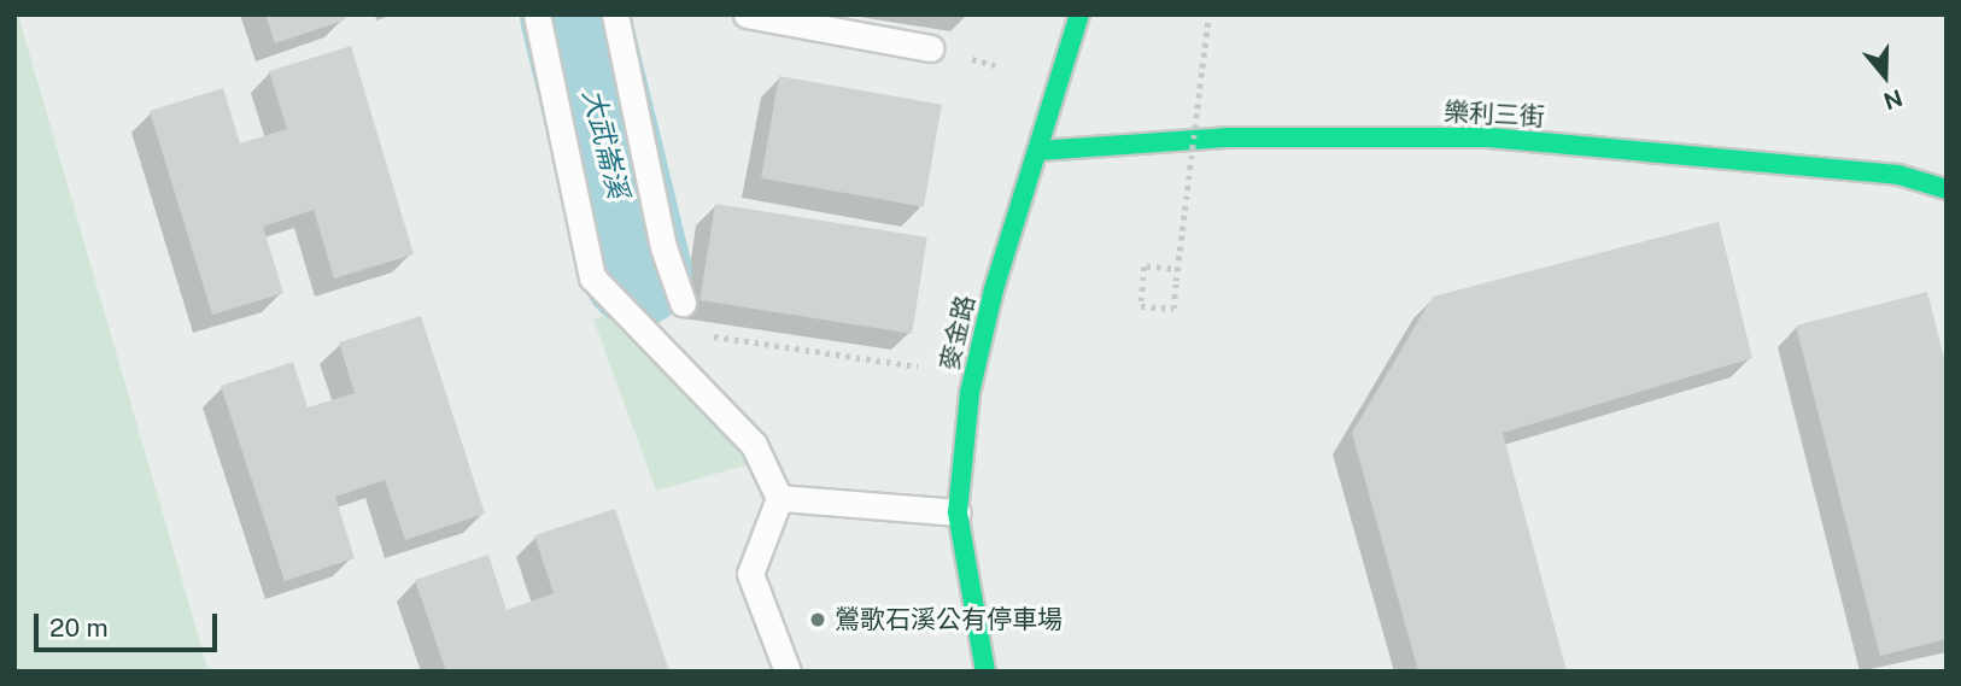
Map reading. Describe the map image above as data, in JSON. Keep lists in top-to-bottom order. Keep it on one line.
{"streets":{"street":["樂利三街","麥金路"]},"crossings":[["樂利三街","麥金路"]],"water":["大武崙溪"],"places":["鶯歌石溪公有停車場"],"scale_bar":"20 m","north":"bottom"}
